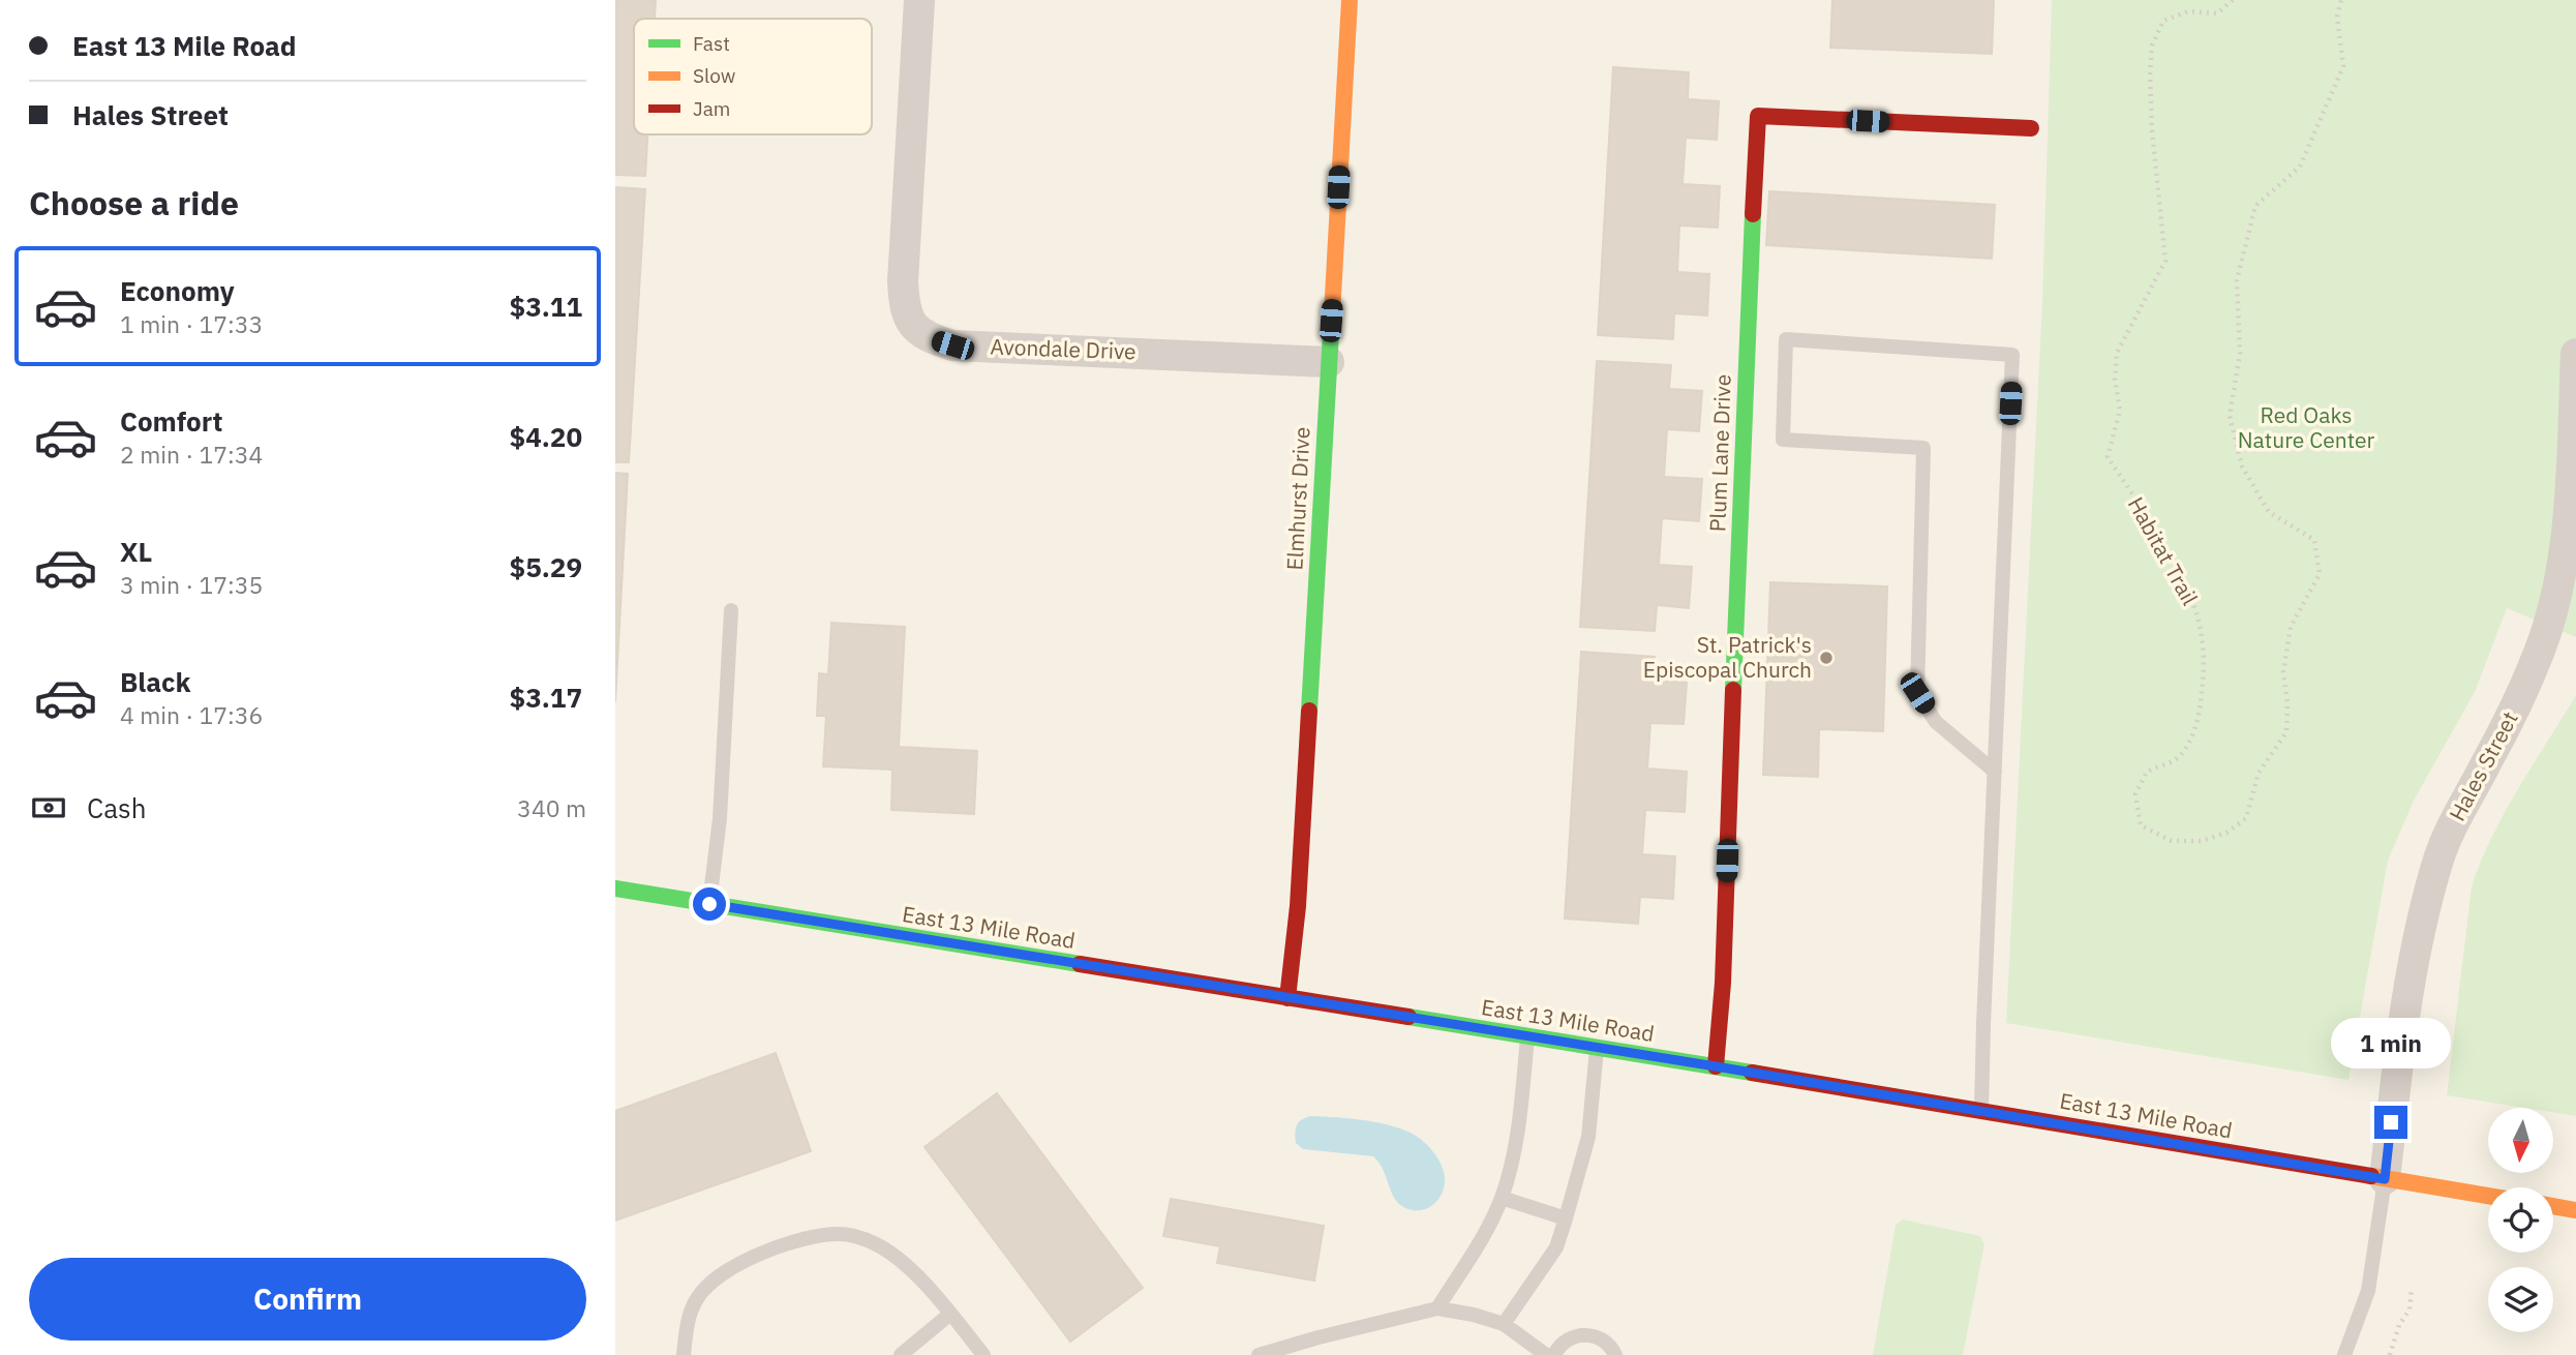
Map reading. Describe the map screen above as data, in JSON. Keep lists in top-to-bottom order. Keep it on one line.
{"streets":{"street":["Avondale Drive","Plum Lane Drive","Elmhurst Drive","Hales Street","East 13 Mile Road"],"path":["Habitat Trail"]},"crossings":[["Avondale Drive","Elmhurst Drive"],["Plum Lane Drive","East 13 Mile Road"],["Elmhurst Drive","East 13 Mile Road"],["Hales Street","East 13 Mile Road"]],"parks":["Red Oaks Nature Center"],"places":["St. Patrick's Episcopal Church"],"legend":["Fast","Slow","Jam"],"north":"bottom","page":{"banner":["East 13 Mile Road","Hales Street"],"heading":"Choose a ride","list":[{"name":"Economy","note":"1 min · 17:33","value":"$3.11"},{"name":"Comfort","note":"2 min · 17:34","value":"$4.20"},{"name":"XL","note":"3 min · 17:35","value":"$5.29"},{"name":"Black","note":"4 min · 17:36","value":"$3.17"}],"pay":["Cash","340 m"],"bubble":"1 min","buttons":"Confirm"}}
